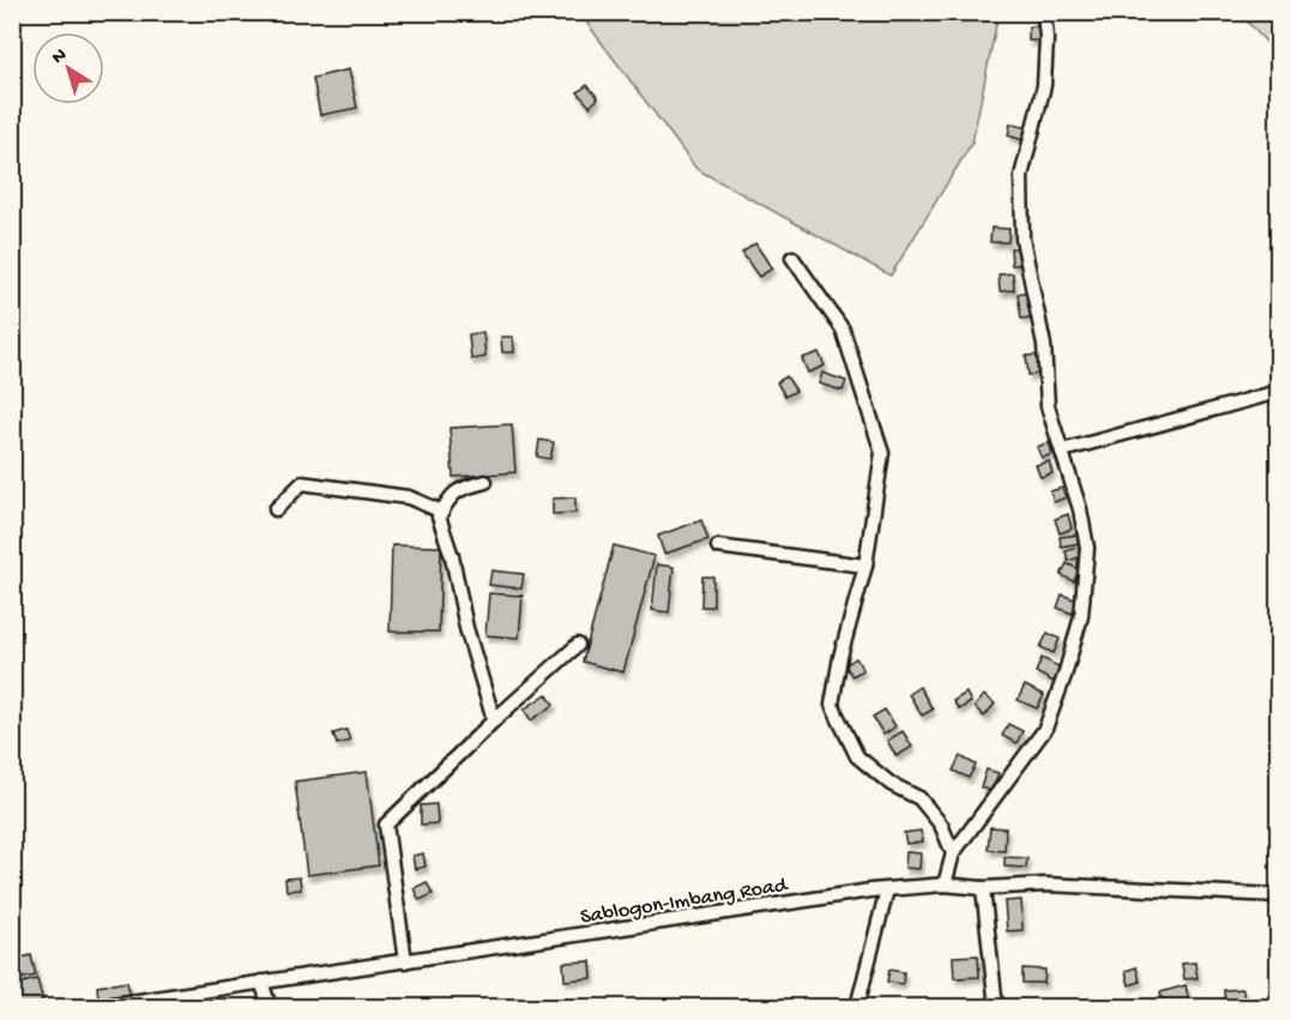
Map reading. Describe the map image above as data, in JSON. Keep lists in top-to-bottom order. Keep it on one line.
{"streets":{"street":["Sablogon-Imbang Road"]},"north":"top left"}
